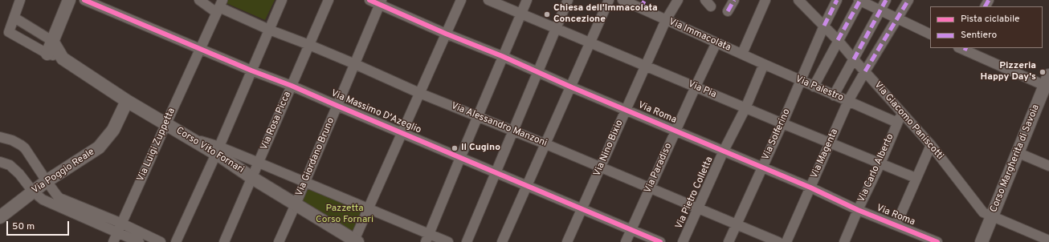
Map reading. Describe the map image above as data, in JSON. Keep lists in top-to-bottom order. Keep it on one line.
{"streets":{"street":["Via Immacolata","Via Palestro","Via Pia","Via Massimo D'Azeglio","Via Roma","Via Rosa Picca","Via Giacomo Paniscotti","Via Alessandro Manzoni","Via Solferino","Via Luigi Zuppetta","Via Nino Bixio","Corso Vito Fornari","Via Magenta","Via Giordano Bruno","Corso Margherita di Savoia","Via Paradiso","Via Carlo Alberto","Via Poggio Reale","Via Pietro Colletta"]},"crossings":[["Via Immacolata","Via Palestro"],["Via Immacolata","Via Nino Bixio"],["Via Immacolata","Via Paradiso"],["Via Palestro","Via Solferino"],["Via Palestro","Via Magenta"],["Via Palestro","Via Carlo Alberto"],["Via Palestro","Via Pietro Colletta"],["Via Pia","Via Solferino"],["Via Pia","Via Nino Bixio"],["Via Pia","Via Magenta"],["Via Pia","Via Paradiso"],["Via Pia","Via Carlo Alberto"],["Via Pia","Via Pietro Colletta"],["Via Massimo D'Azeglio","Via Rosa Picca"],["Via Massimo D'Azeglio","Via Luigi Zuppetta"],["Via Massimo D'Azeglio","Via Nino Bixio"],["Via Massimo D'Azeglio","Via Giordano Bruno"],["Via Massimo D'Azeglio","Via Paradiso"],["Via Roma","Via Solferino"],["Via Roma","Via Nino Bixio"],["Via Roma","Via Magenta"],["Via Roma","Via Giordano Bruno"],["Via Roma","Via Paradiso"],["Via Roma","Via Carlo Alberto"],["Via Roma","Via Pietro Colletta"],["Via Rosa Picca","Via Alessandro Manzoni"],["Via Rosa Picca","Corso Vito Fornari"],["Via Giacomo Paniscotti","Via Solferino"],["Via Giacomo Paniscotti","Via Magenta"],["Via Giacomo Paniscotti","Corso Margherita di Savoia"],["Via Giacomo Paniscotti","Via Carlo Alberto"],["Via Alessandro Manzoni","Via Solferino"],["Via Alessandro Manzoni","Via Luigi Zuppetta"],["Via Alessandro Manzoni","Via Nino Bixio"],["Via Alessandro Manzoni","Via Giordano Bruno"],["Via Alessandro Manzoni","Via Paradiso"],["Via Alessandro Manzoni","Via Pietro Colletta"],["Via Luigi Zuppetta","Corso Vito Fornari"],["Corso Vito Fornari","Via Giordano Bruno"],["Corso Vito Fornari","Via Poggio Reale"]],"parks":["Pazzetta Corso Fornari"],"places":["Chiesa dell'Immacolata Concezione","Pizzeria Happy Day's","Il Cugino"],"legend":["Pista ciclabile","Sentiero"],"scale_bar":"50 m"}
